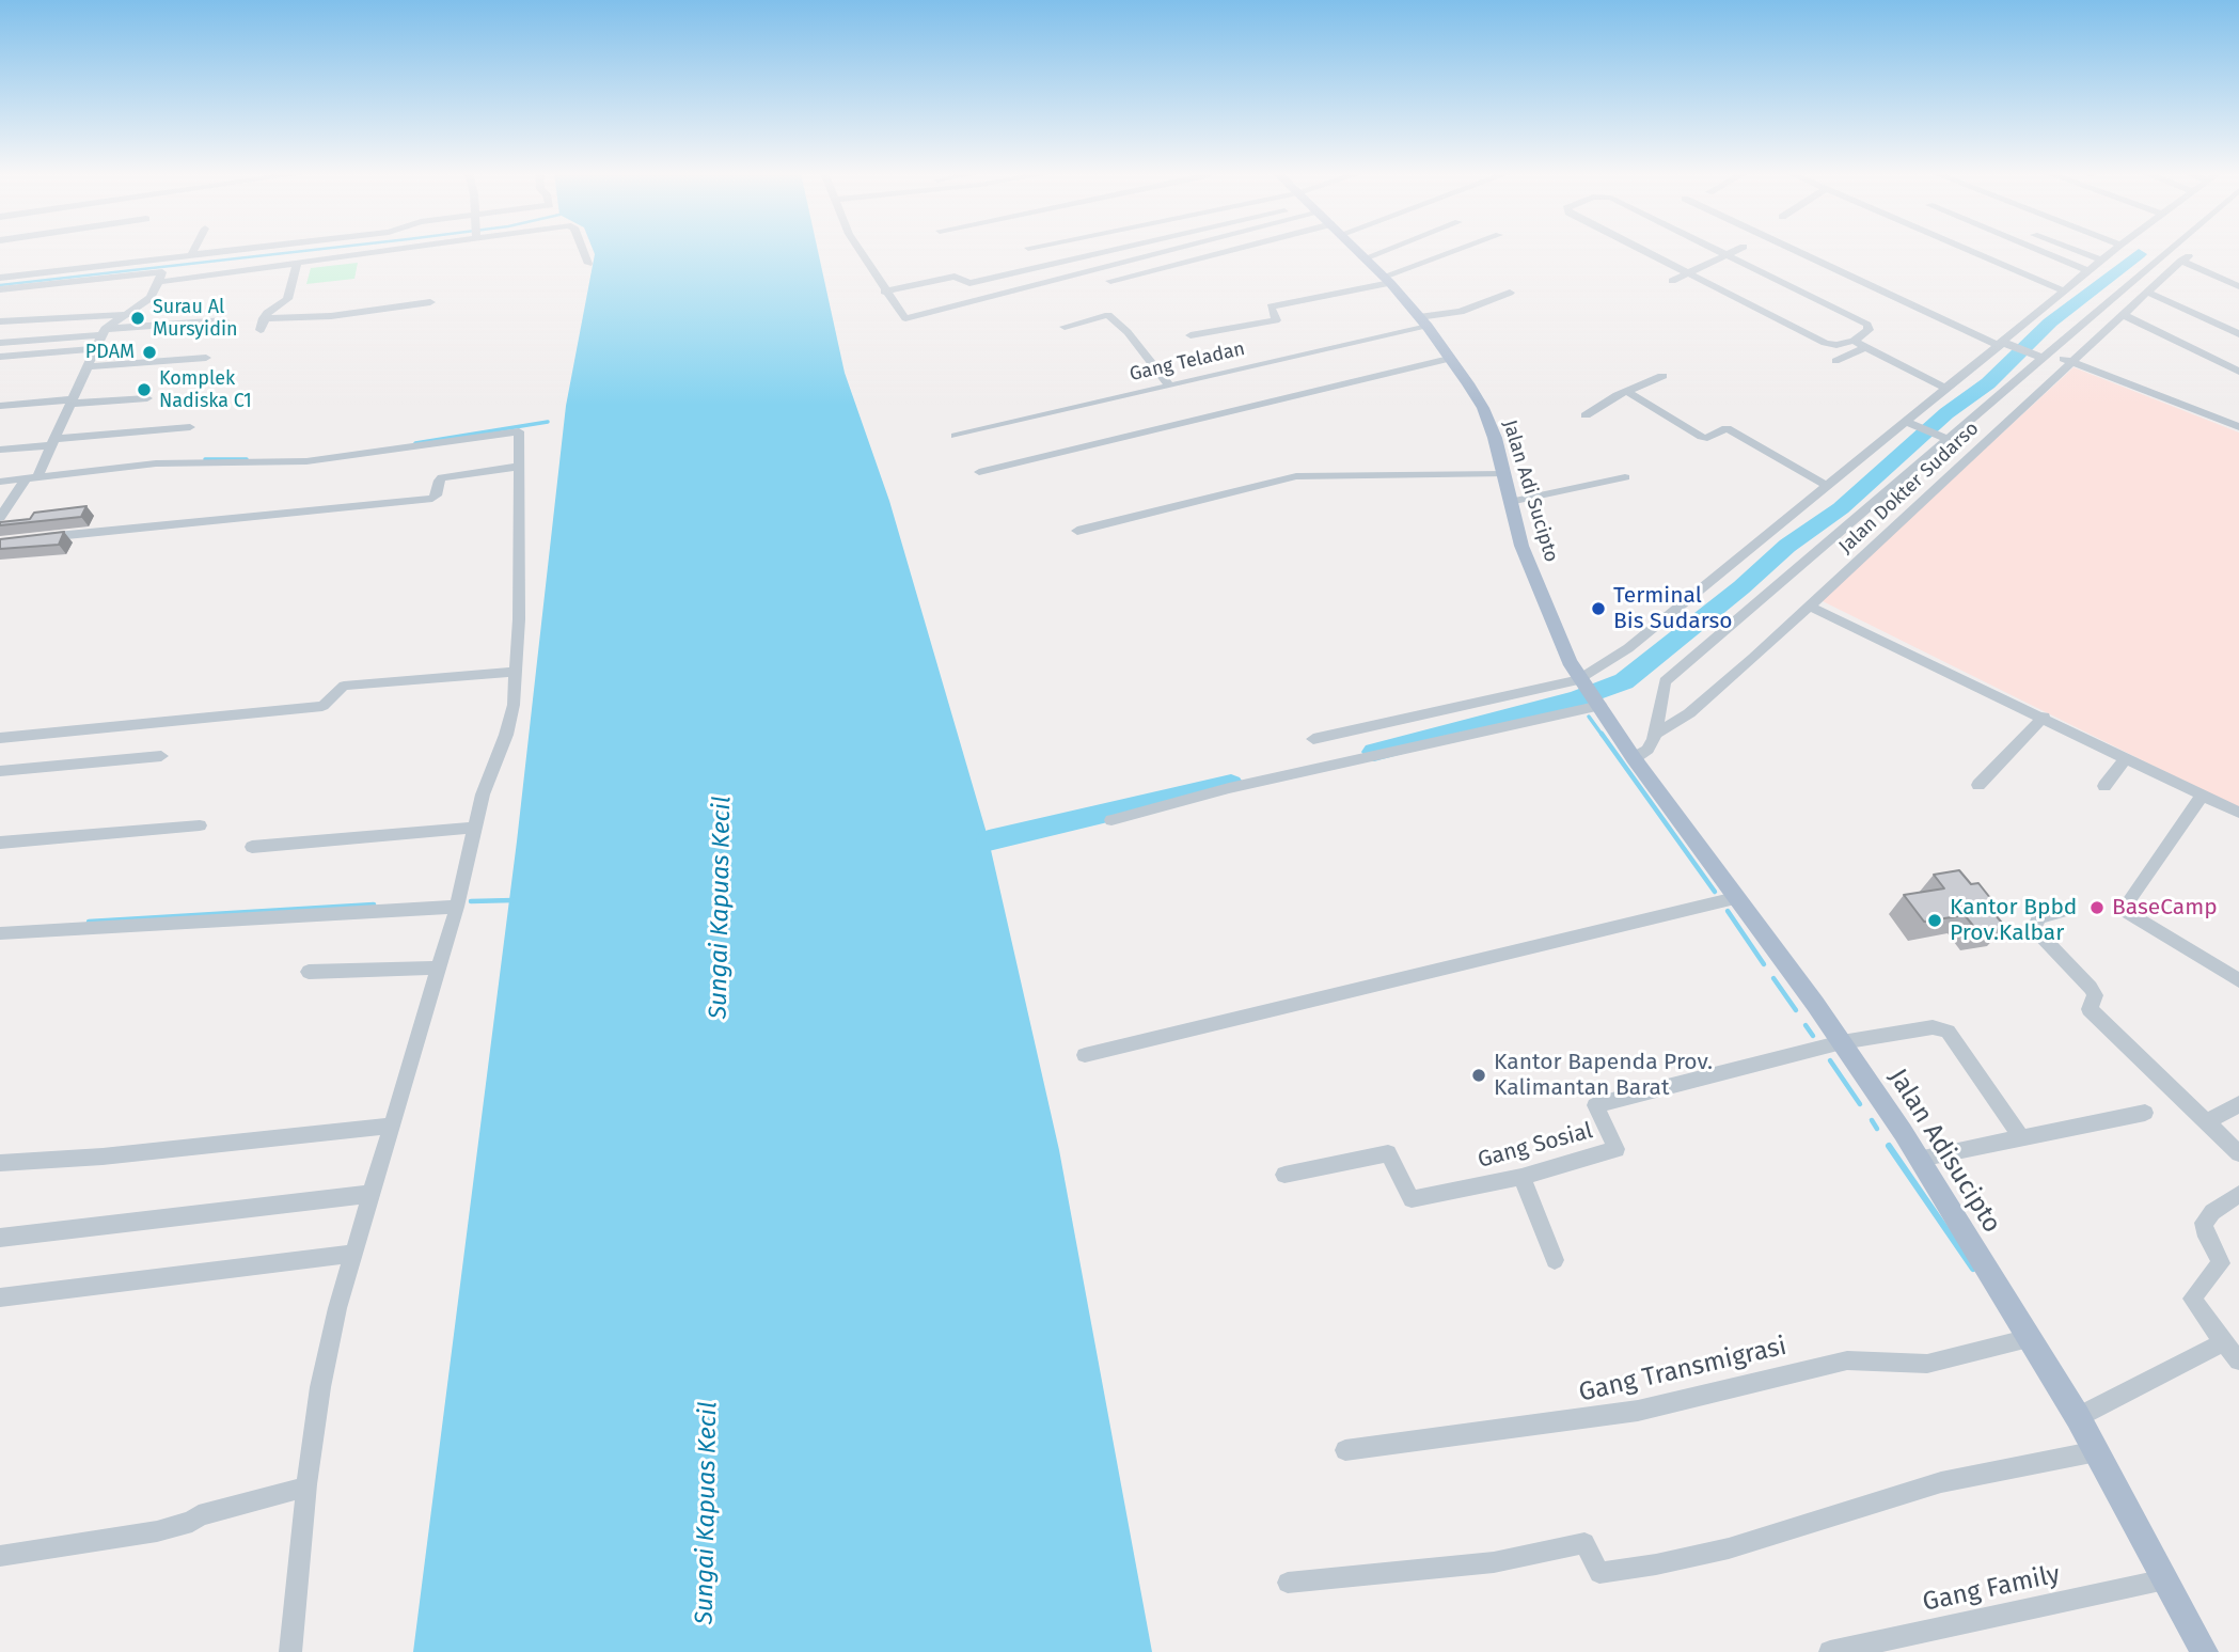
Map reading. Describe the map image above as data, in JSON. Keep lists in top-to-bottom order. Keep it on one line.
{"streets":{"main road":["Jalan Adi Sucipto","Jalan Adisucipto"],"street":["Gang Teladan","Jalan Dokter Sudarso","Gang Sosial","Gang Transmigrasi","Gang Family"]},"crossings":[["Gang Teladan","Jalan Adi Sucipto"],["Jalan Adi Sucipto","Jalan Adisucipto"],["Gang Sosial","Jalan Adisucipto"],["Jalan Adisucipto","Gang Transmigrasi"],["Jalan Adisucipto","Gang Family"]],"water":["Sungai Kapuas Kecil"],"places":["Surau Al Mursyidin","PDAM","Komplek Nadiska C1","Terminal Bis Sudarso","BaseCamp","Kantor Bpbd Prov.Kalbar","Kantor Bapenda Prov. Kalimantan Barat"]}
